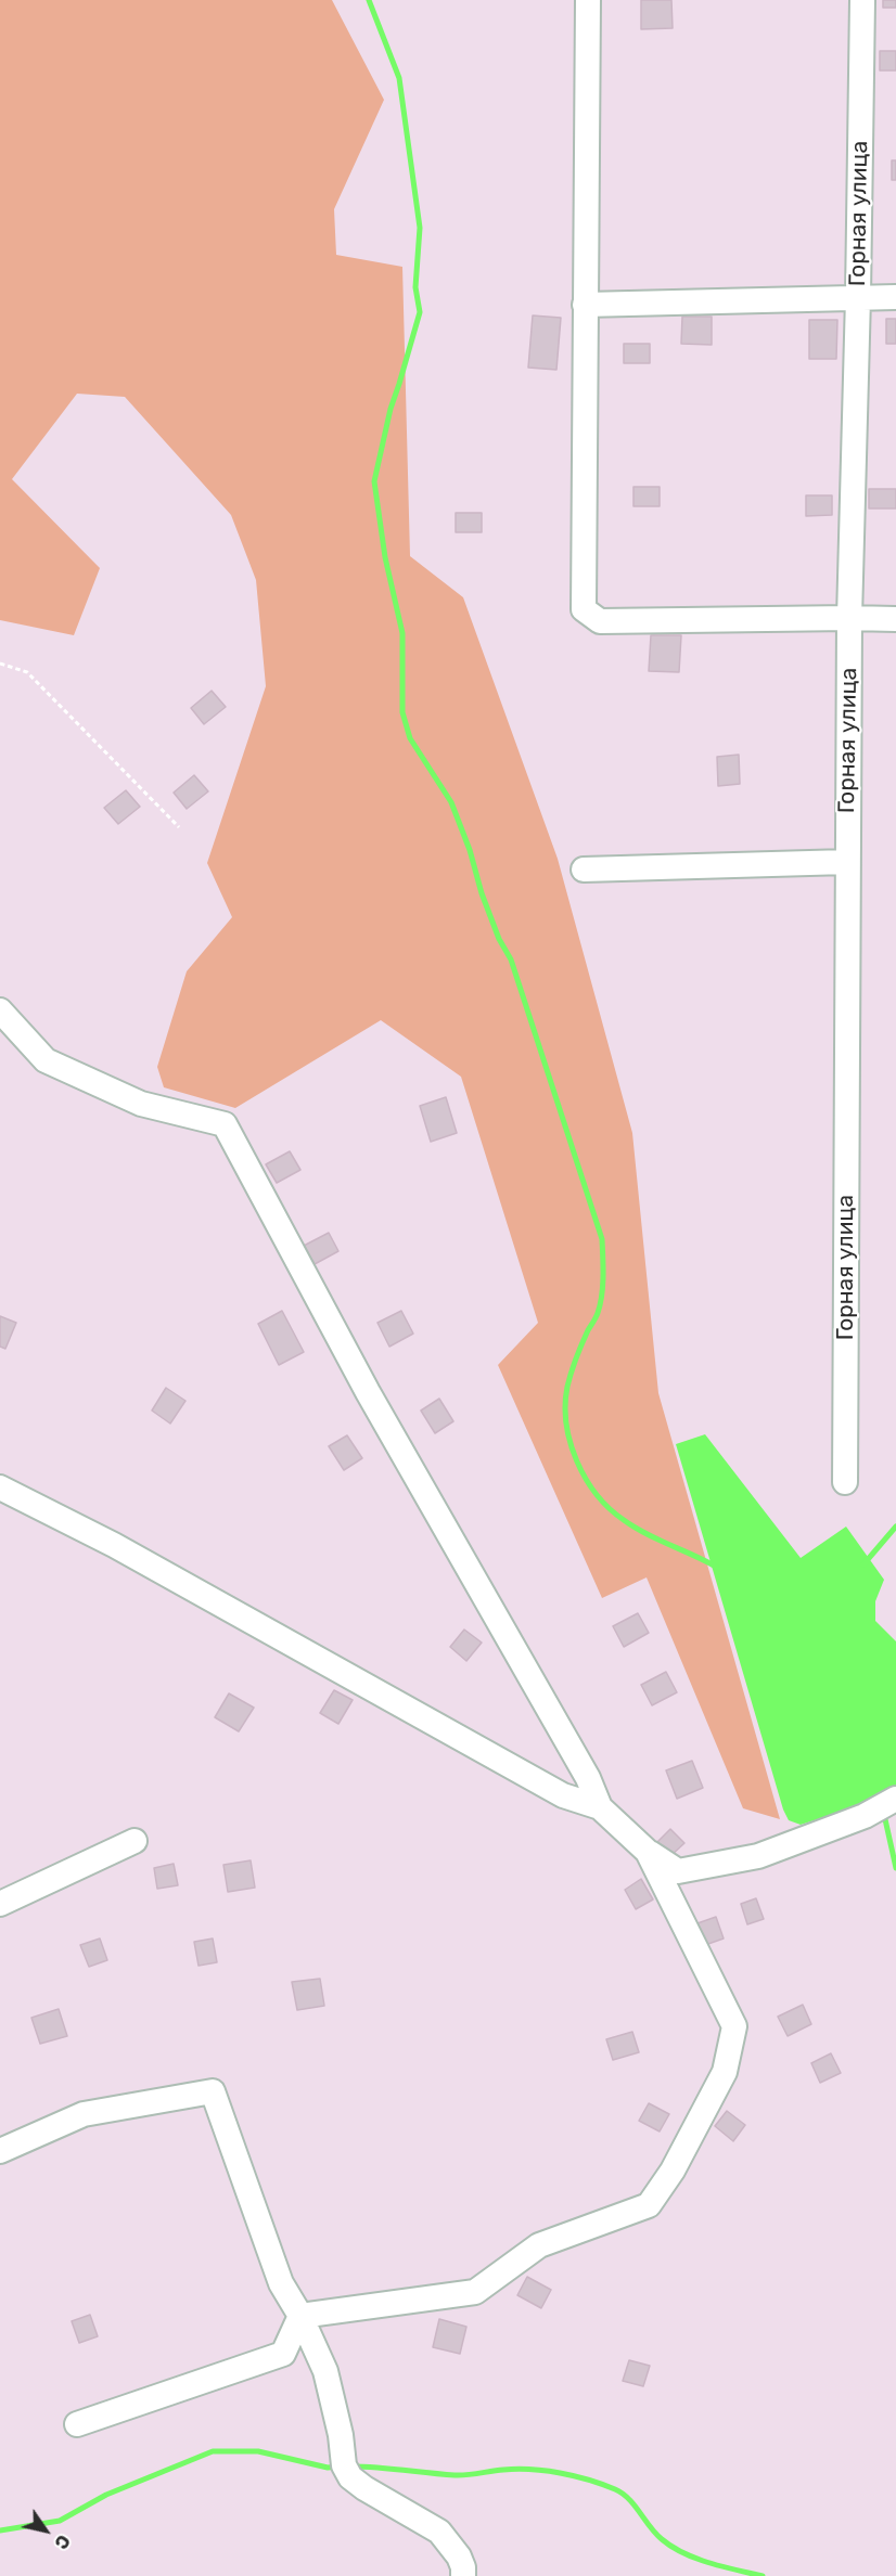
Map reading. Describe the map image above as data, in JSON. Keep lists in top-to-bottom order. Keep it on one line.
{"streets":{"street":["Горная улица"]},"north":"bottom right"}
